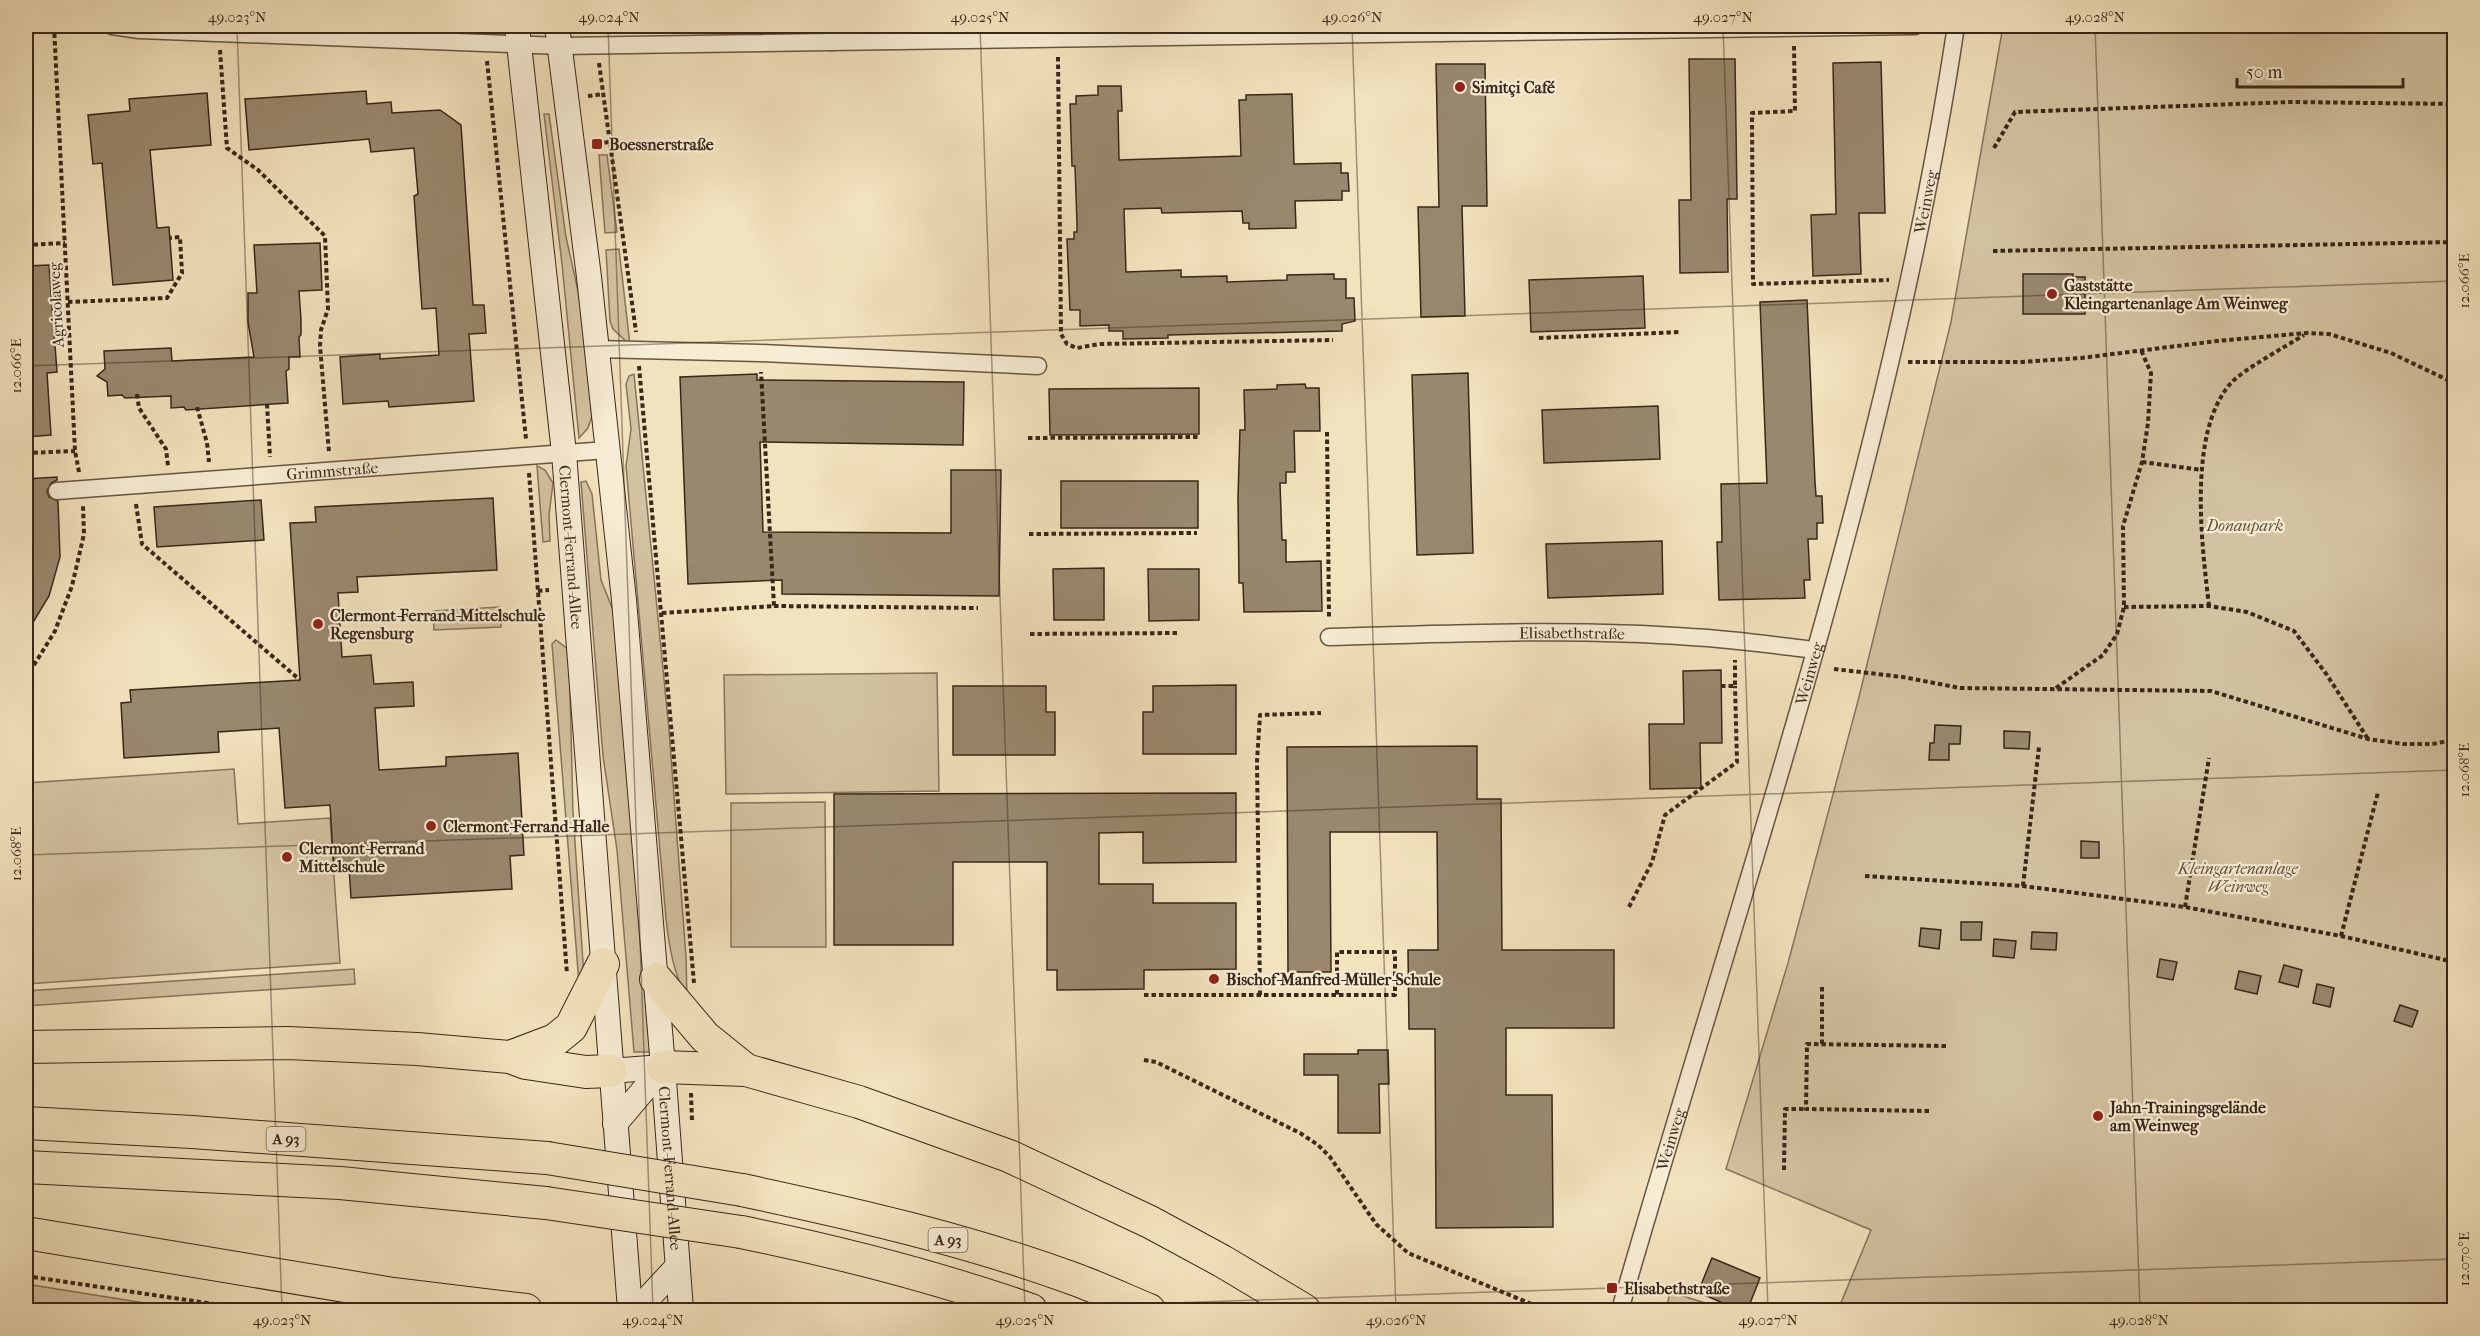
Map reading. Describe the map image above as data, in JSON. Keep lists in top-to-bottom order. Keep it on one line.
{"streets":{"highway":["A 93"],"street":["Weinweg","Grimmstraße","Clermont-Ferrand-Allee","Elisabethstraße"],"path":["Agricolaweg"]},"crossings":[["Weinweg","Elisabethstraße"],["Agricolaweg","Grimmstraße"],["Grimmstraße","Clermont-Ferrand-Allee"]],"parks":["Donaupark","Kleingartenanlage Weinweg"],"places":{"other":["Simitçi Café","Gaststätte Kleingartenanlage Am Weinweg","Clermont-Ferrand-Mittelschule Regensburg","Clermont-Ferrand-Halle","Clermont-Ferrand Mittelschule","Bischof-Manfred-Müller-Schule","Jahn-Trainingsgelände am Weinweg"],"transit":["Boessnerstraße","Elisabethstraße"]},"scale_bar":"50 m","coordinates":["49.023°N","49.024°N","49.025°N","49.026°N","49.027°N","49.028°N","12.066°E","12.068°E","12.070°E"]}
